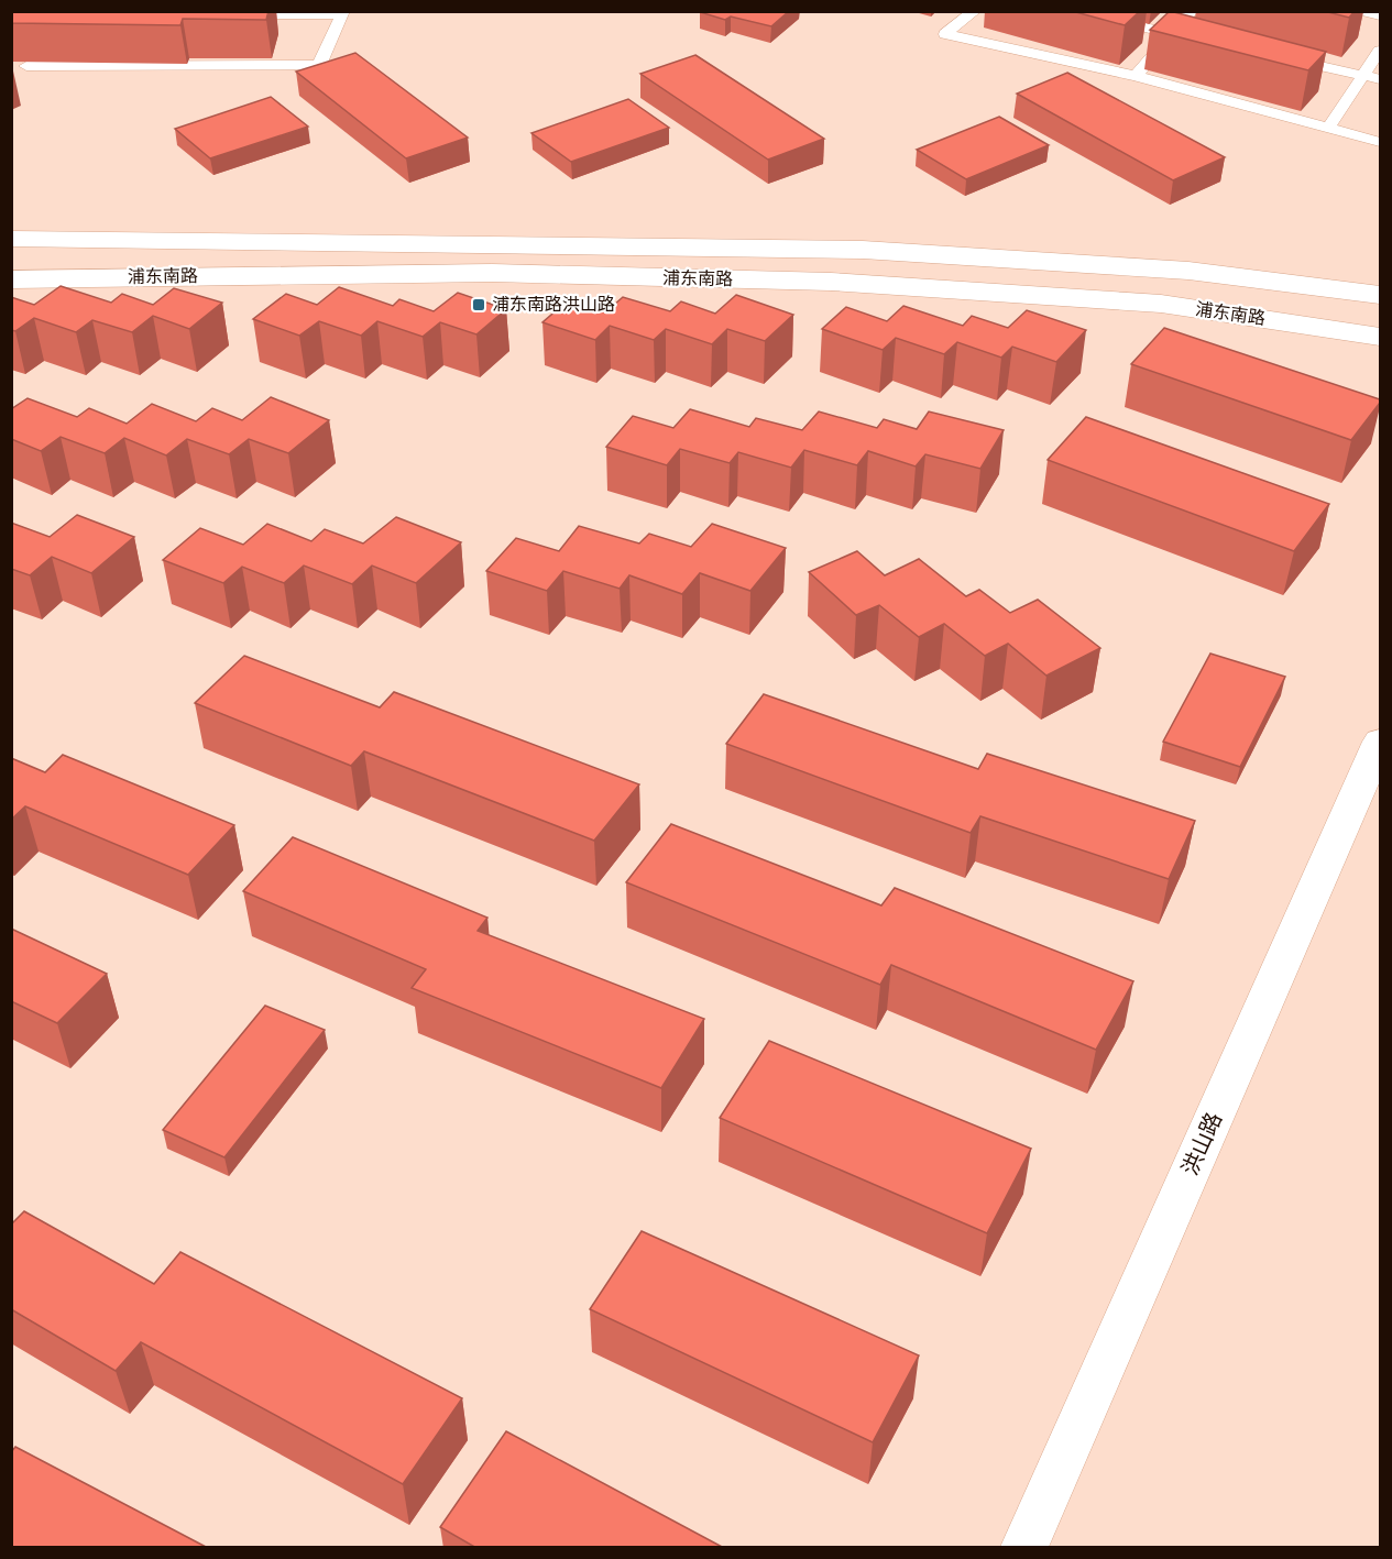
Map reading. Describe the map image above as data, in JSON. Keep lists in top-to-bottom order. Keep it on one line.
{"streets":{"main road":["浦东南路","洪山路"]},"places":{"transit":["浦东南路洪山路"]}}
